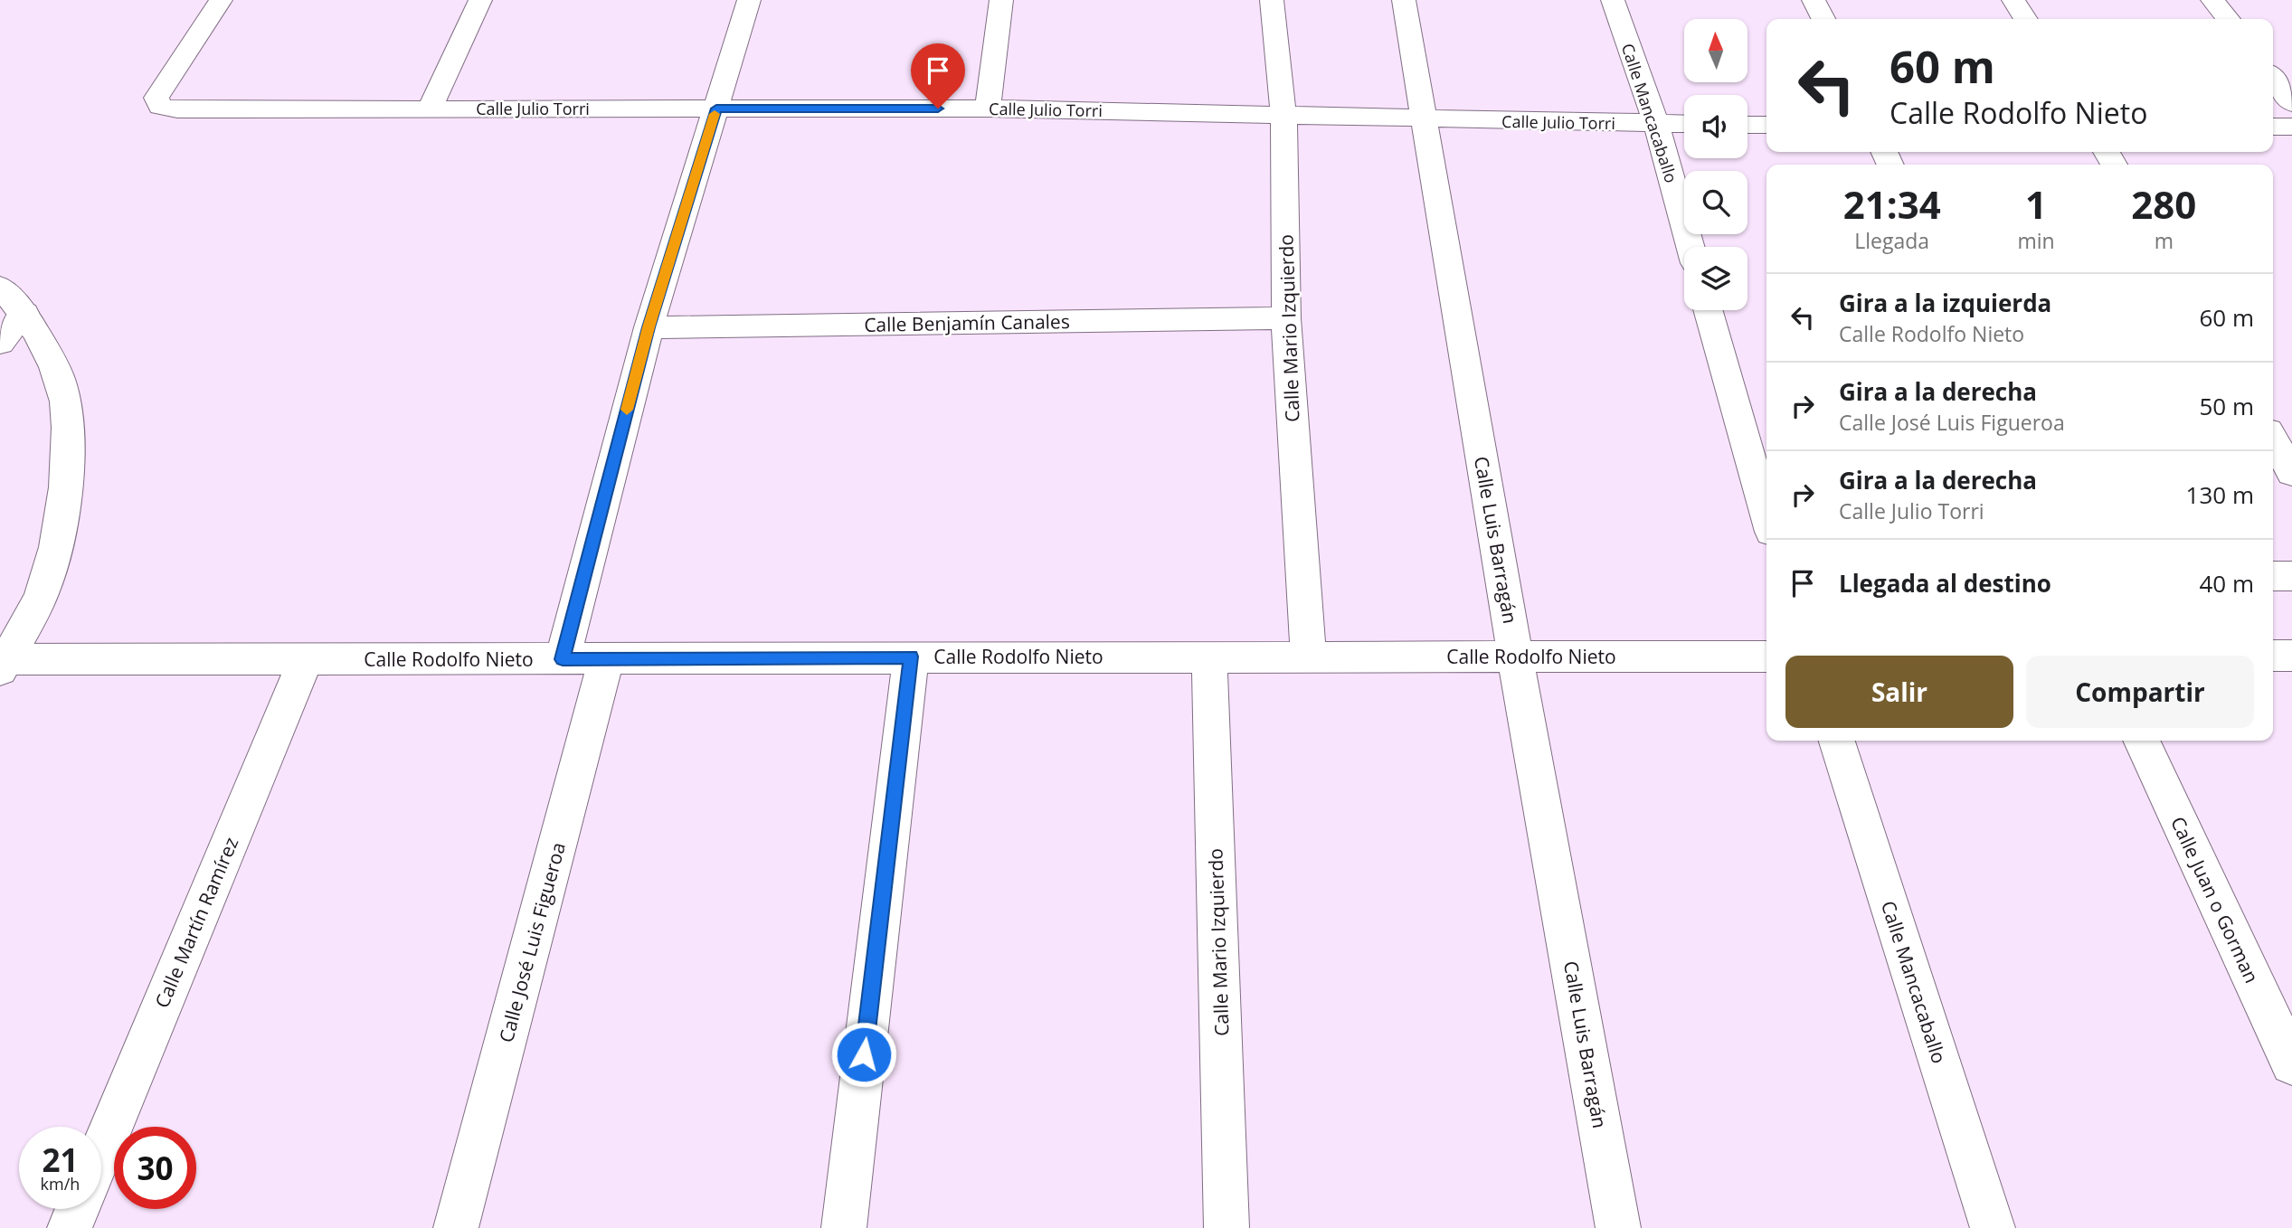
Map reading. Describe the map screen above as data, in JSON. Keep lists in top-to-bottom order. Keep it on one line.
{"streets":{"street":["Calle Julio Torri","Calle Mancacaballo","Calle Benjamín Canales","Calle Mario Izquierdo","Calle Luis Barragán","Calle Rodolfo Nieto","Calle Juan o Gorman","Calle Martín Ramírez","Calle José Luis Figueroa"]},"crossings":[["Calle Julio Torri","Calle Mancacaballo"],["Calle Julio Torri","Calle Mario Izquierdo"],["Calle Julio Torri","Calle Luis Barragán"],["Calle Benjamín Canales","Calle Mario Izquierdo"],["Calle Mario Izquierdo","Calle Rodolfo Nieto"],["Calle Luis Barragán","Calle Rodolfo Nieto"],["Calle Rodolfo Nieto","Calle Martín Ramírez"],["Calle Rodolfo Nieto","Calle José Luis Figueroa"]],"north":"top","page":{"turn":["60 m","Calle Rodolfo Nieto"],"eta":["21:34","Llegada","1","min","280","m"],"list":[{"name":"Gira a la izquierda","note":"Calle Rodolfo Nieto","value":"60 m"},{"name":"Gira a la derecha","note":"Calle José Luis Figueroa","value":"50 m"},{"name":"Gira a la derecha","note":"Calle Julio Torri","value":"130 m"},{"name":"Llegada al destino","value":"40 m"}],"buttons":["Salir","Compartir"],"speed":"21 km/h","limit":"30"}}
